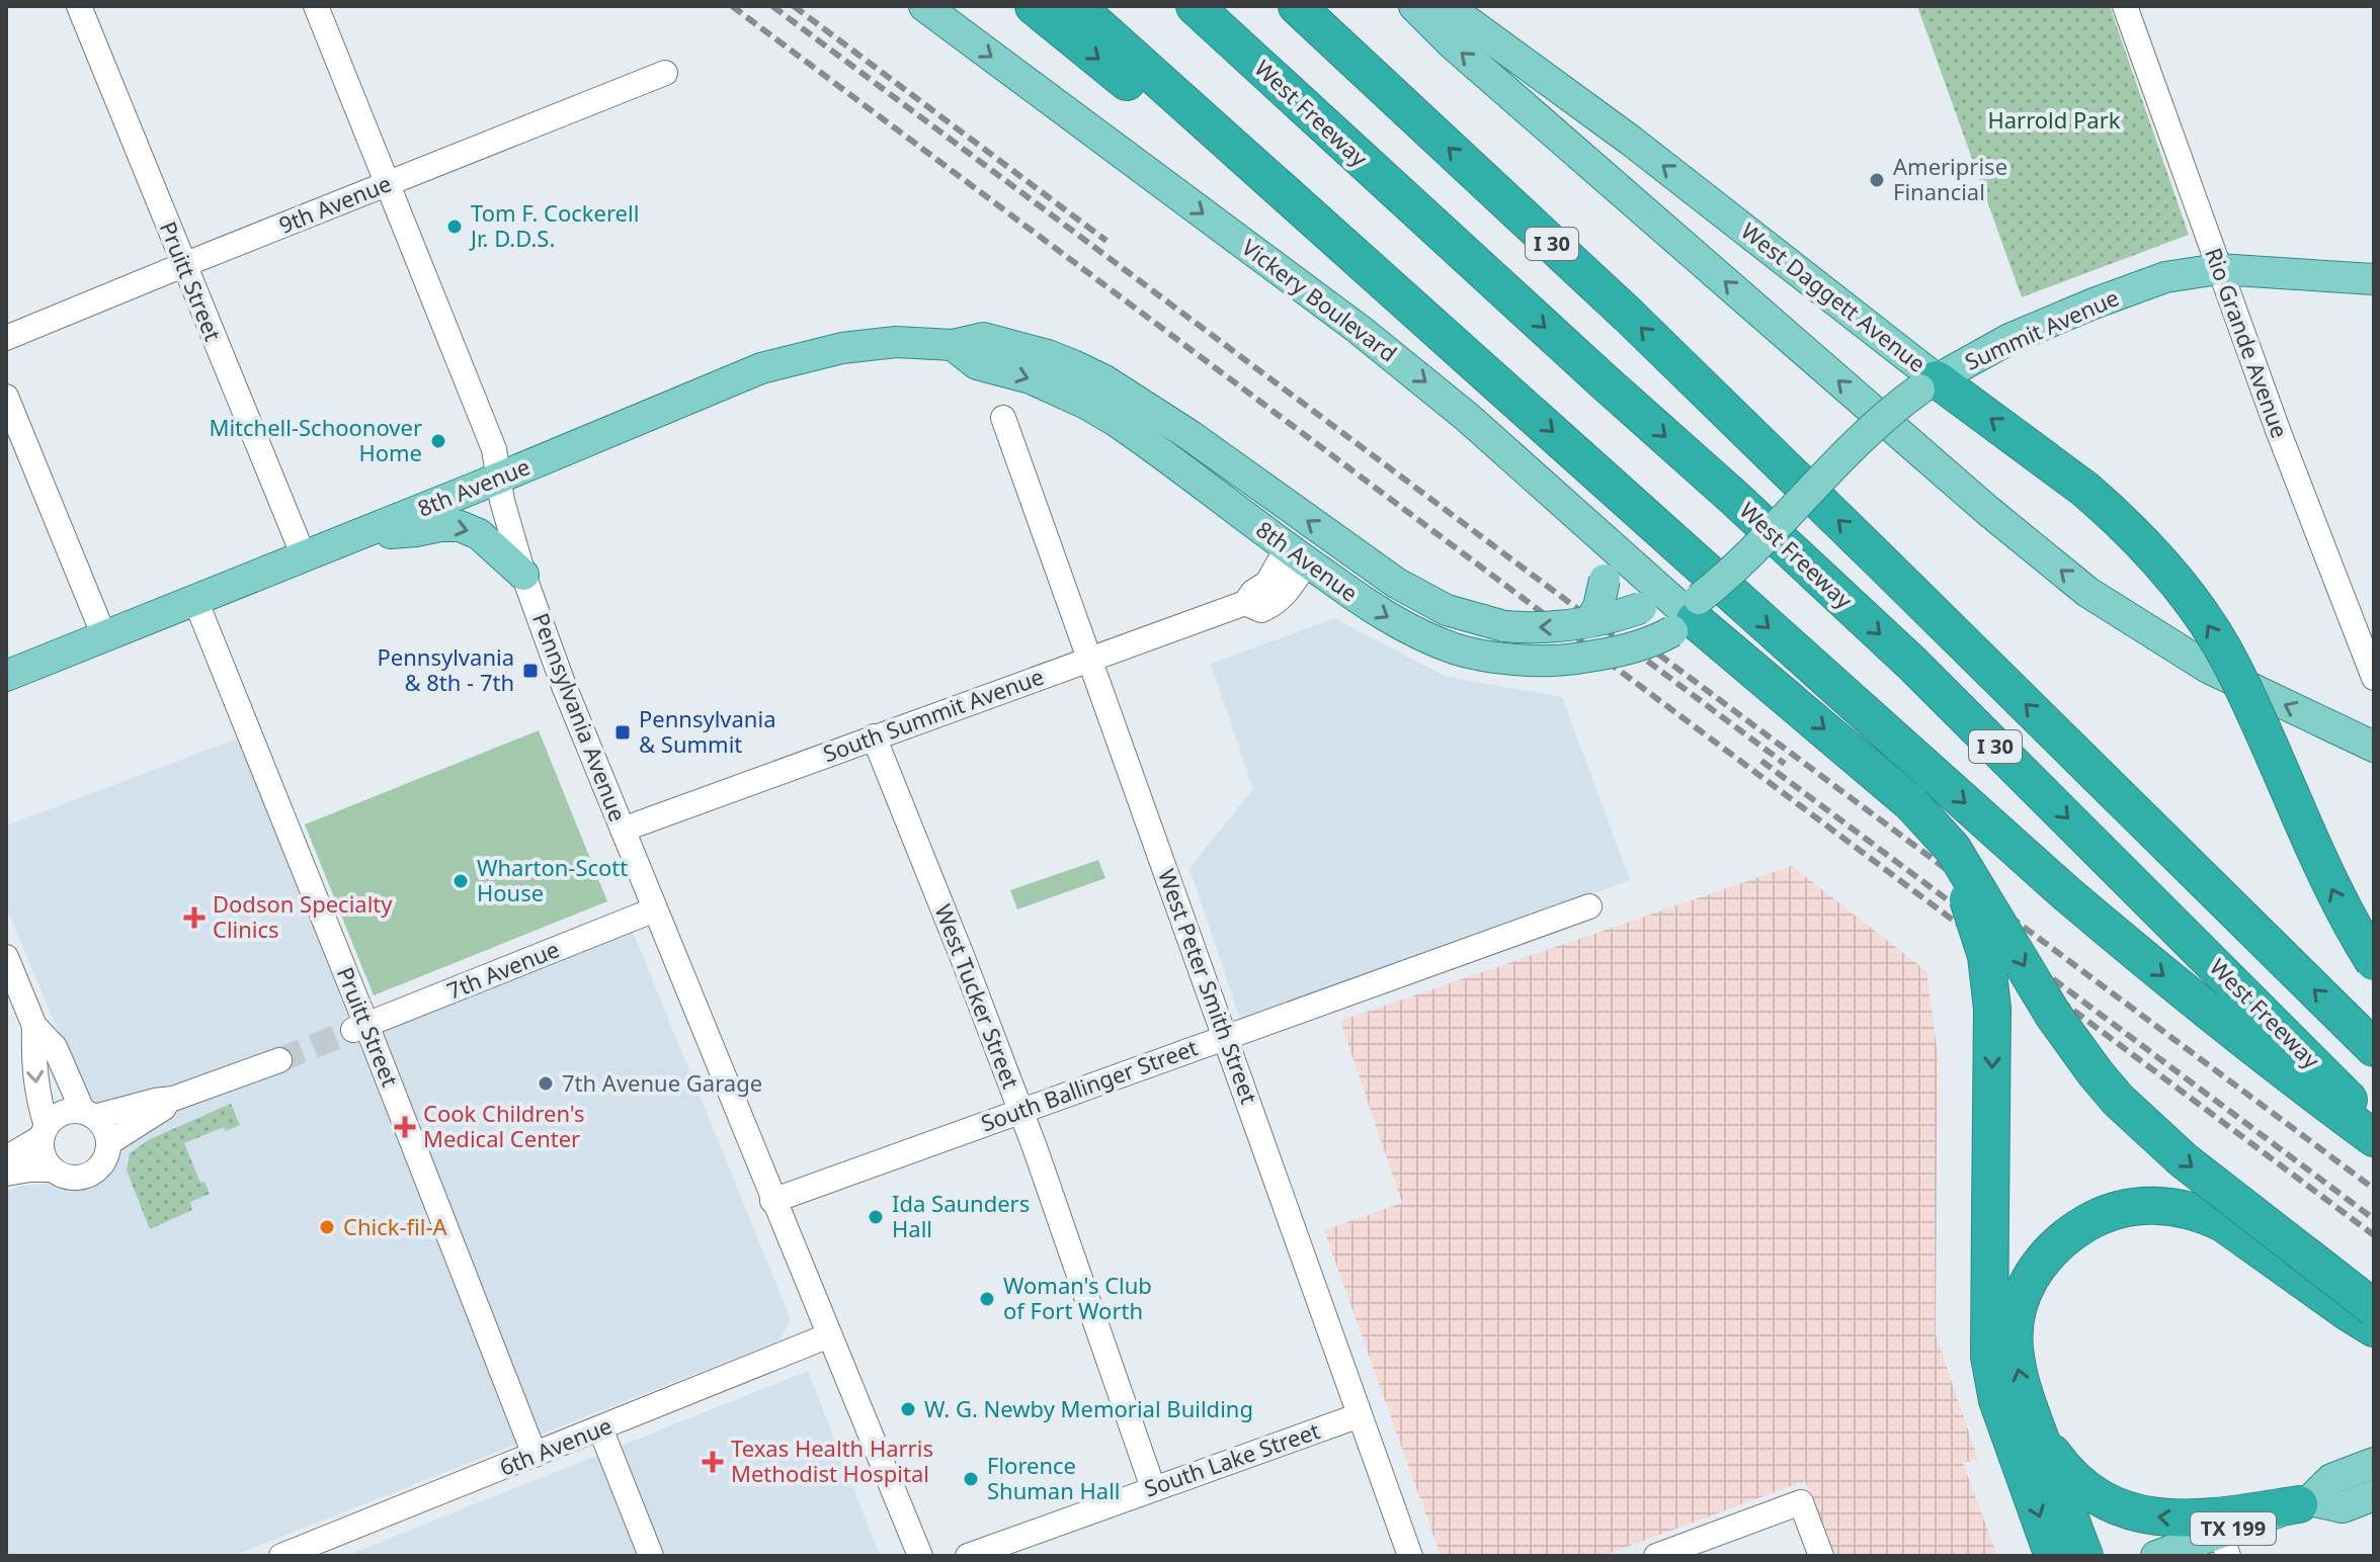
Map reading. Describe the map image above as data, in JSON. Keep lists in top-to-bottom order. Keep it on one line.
{"streets":{"highway":["West Freeway","I 30"],"main road":["West Daggett Avenue","Vickery Boulevard","Summit Avenue","8th Avenue","TX 199"],"street":["9th Avenue","Pruitt Street","Rio Grande Avenue","South Summit Avenue","Pennsylvania Avenue","7th Avenue","West Peter Smith Street","West Tucker Street","South Ballinger Street","6th Avenue","South Lake Street"]},"crossings":[["9th Avenue","Pruitt Street"],["9th Avenue","Pennsylvania Avenue"],["Pruitt Street","8th Avenue"],["Pruitt Street","7th Avenue"],["Pruitt Street","6th Avenue"],["West Daggett Avenue","Summit Avenue"],["Vickery Boulevard","Summit Avenue"],["Vickery Boulevard","8th Avenue"],["Summit Avenue","Rio Grande Avenue"],["Summit Avenue","8th Avenue"],["8th Avenue","South Summit Avenue"],["8th Avenue","Pennsylvania Avenue"],["South Summit Avenue","Pennsylvania Avenue"],["South Summit Avenue","West Peter Smith Street"],["South Summit Avenue","West Tucker Street"],["Pennsylvania Avenue","7th Avenue"],["Pennsylvania Avenue","South Ballinger Street"],["Pennsylvania Avenue","6th Avenue"],["West Peter Smith Street","South Ballinger Street"],["West Peter Smith Street","South Lake Street"],["West Tucker Street","South Ballinger Street"],["West Tucker Street","South Lake Street"]],"one_way":["Vickery Boulevard"],"parks":["Harrold Park"],"places":{"other":["Ameriprise Financial","Tom F. Cockerell Jr. D.D.S.","Mitchell-Schoonover Home","Wharton-Scott House","7th Avenue Garage","Ida Saunders Hall","Chick-fil-A","Woman's Club of Fort Worth","W. G. Newby Memorial Building","Florence Shuman Hall"],"transit":["Pennsylvania & 8th - 7th","Pennsylvania & Summit"],"health":["Dodson Specialty Clinics","Cook Children's Medical Center","Texas Health Harris Methodist Hospital"]}}
